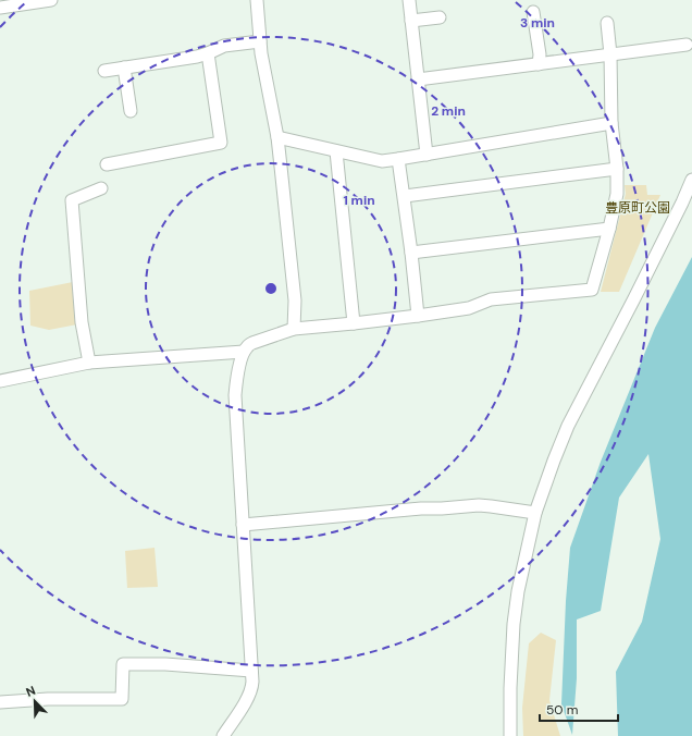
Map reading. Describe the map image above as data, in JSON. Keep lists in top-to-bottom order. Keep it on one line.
{"parks":["豊原町公園"],"scale_bar":"50 m","north":"top left","rings":["3 min","2 min","1 min"]}
